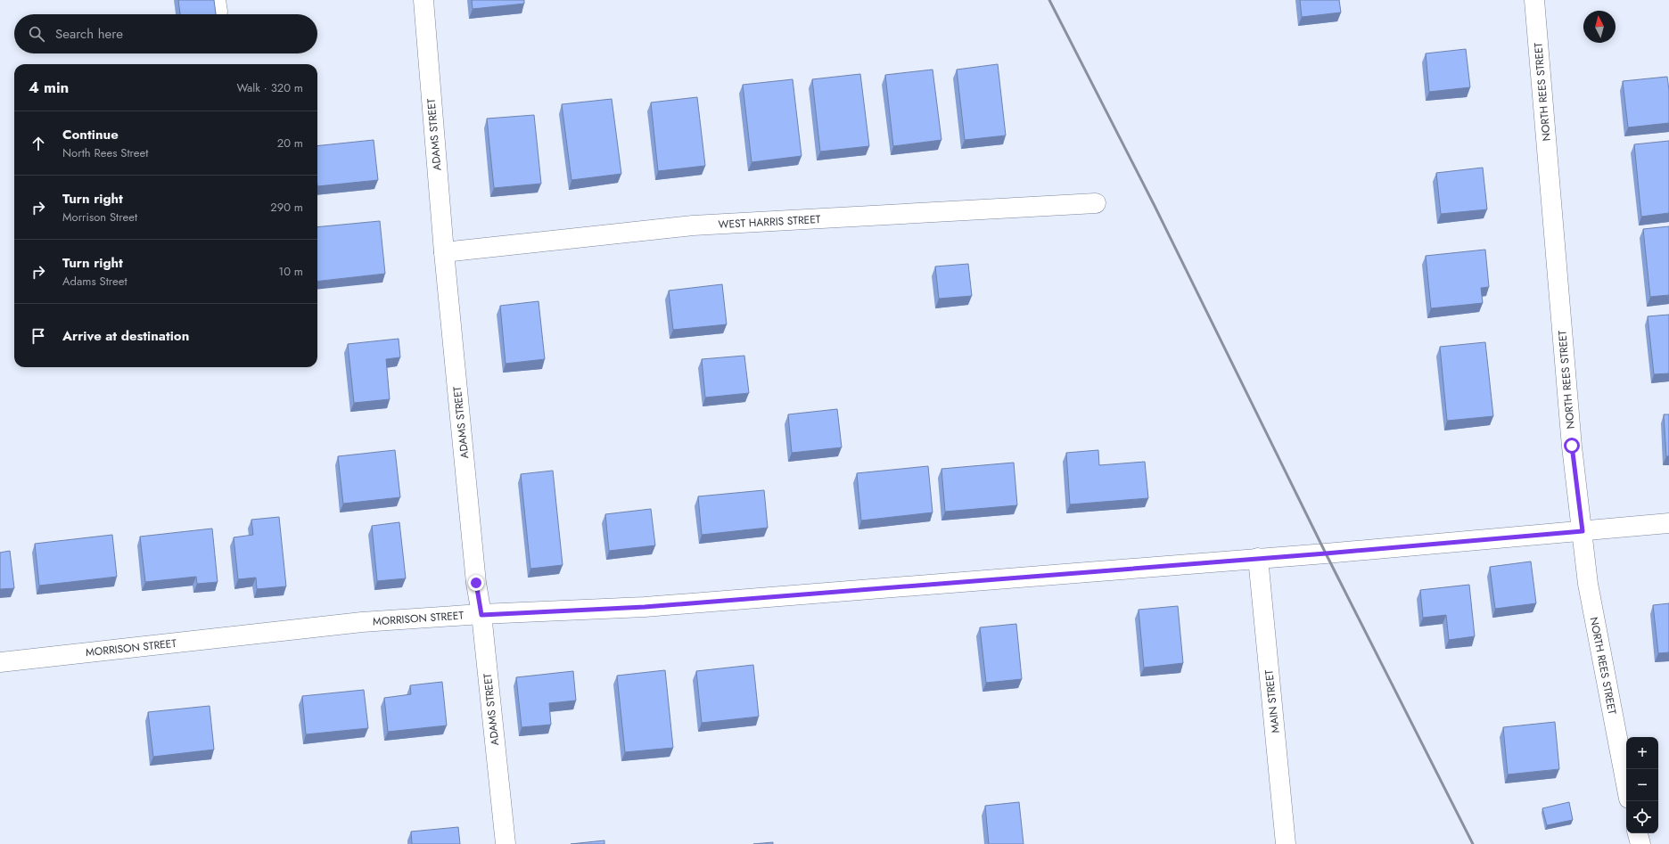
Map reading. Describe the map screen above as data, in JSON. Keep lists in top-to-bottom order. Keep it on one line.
{"streets":{"street":["NORTH REES STREET","ADAMS STREET","WEST HARRIS STREET","MORRISON STREET","MAIN STREET"]},"crossings":[["NORTH REES STREET","MORRISON STREET"],["ADAMS STREET","WEST HARRIS STREET"],["ADAMS STREET","MORRISON STREET"],["MORRISON STREET","MAIN STREET"]],"north":"top","page":{"search":"Search here","heading":["4 min","Walk · 320 m"],"list":[["Continue","North Rees Street","20 m"],["Turn right","Morrison Street","290 m"],["Turn right","Adams Street","10 m"],"Arrive at destination"],"map_buttons":["+","−"]}}
